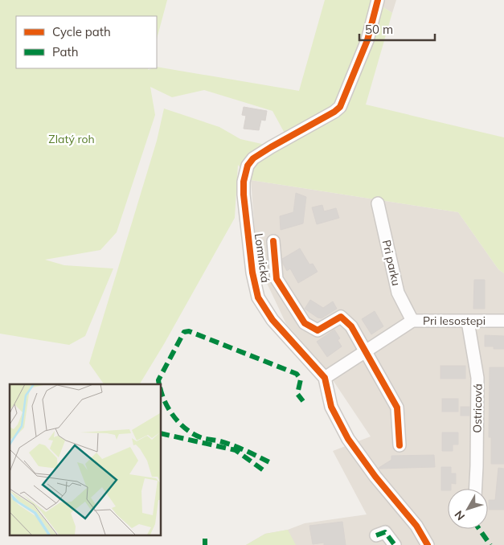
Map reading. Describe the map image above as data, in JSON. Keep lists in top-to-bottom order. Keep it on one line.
{"streets":{"street":["Lomnická","Pri parku","Pri lesostepi","Ostricová"]},"crossings":[["Lomnická","Pri lesostepi"],["Pri parku","Pri lesostepi"],["Pri lesostepi","Ostricová"]],"parks":["Zlatý roh"],"legend":["Cycle path","Path"],"scale_bar":"50 m","north":"bottom left"}
